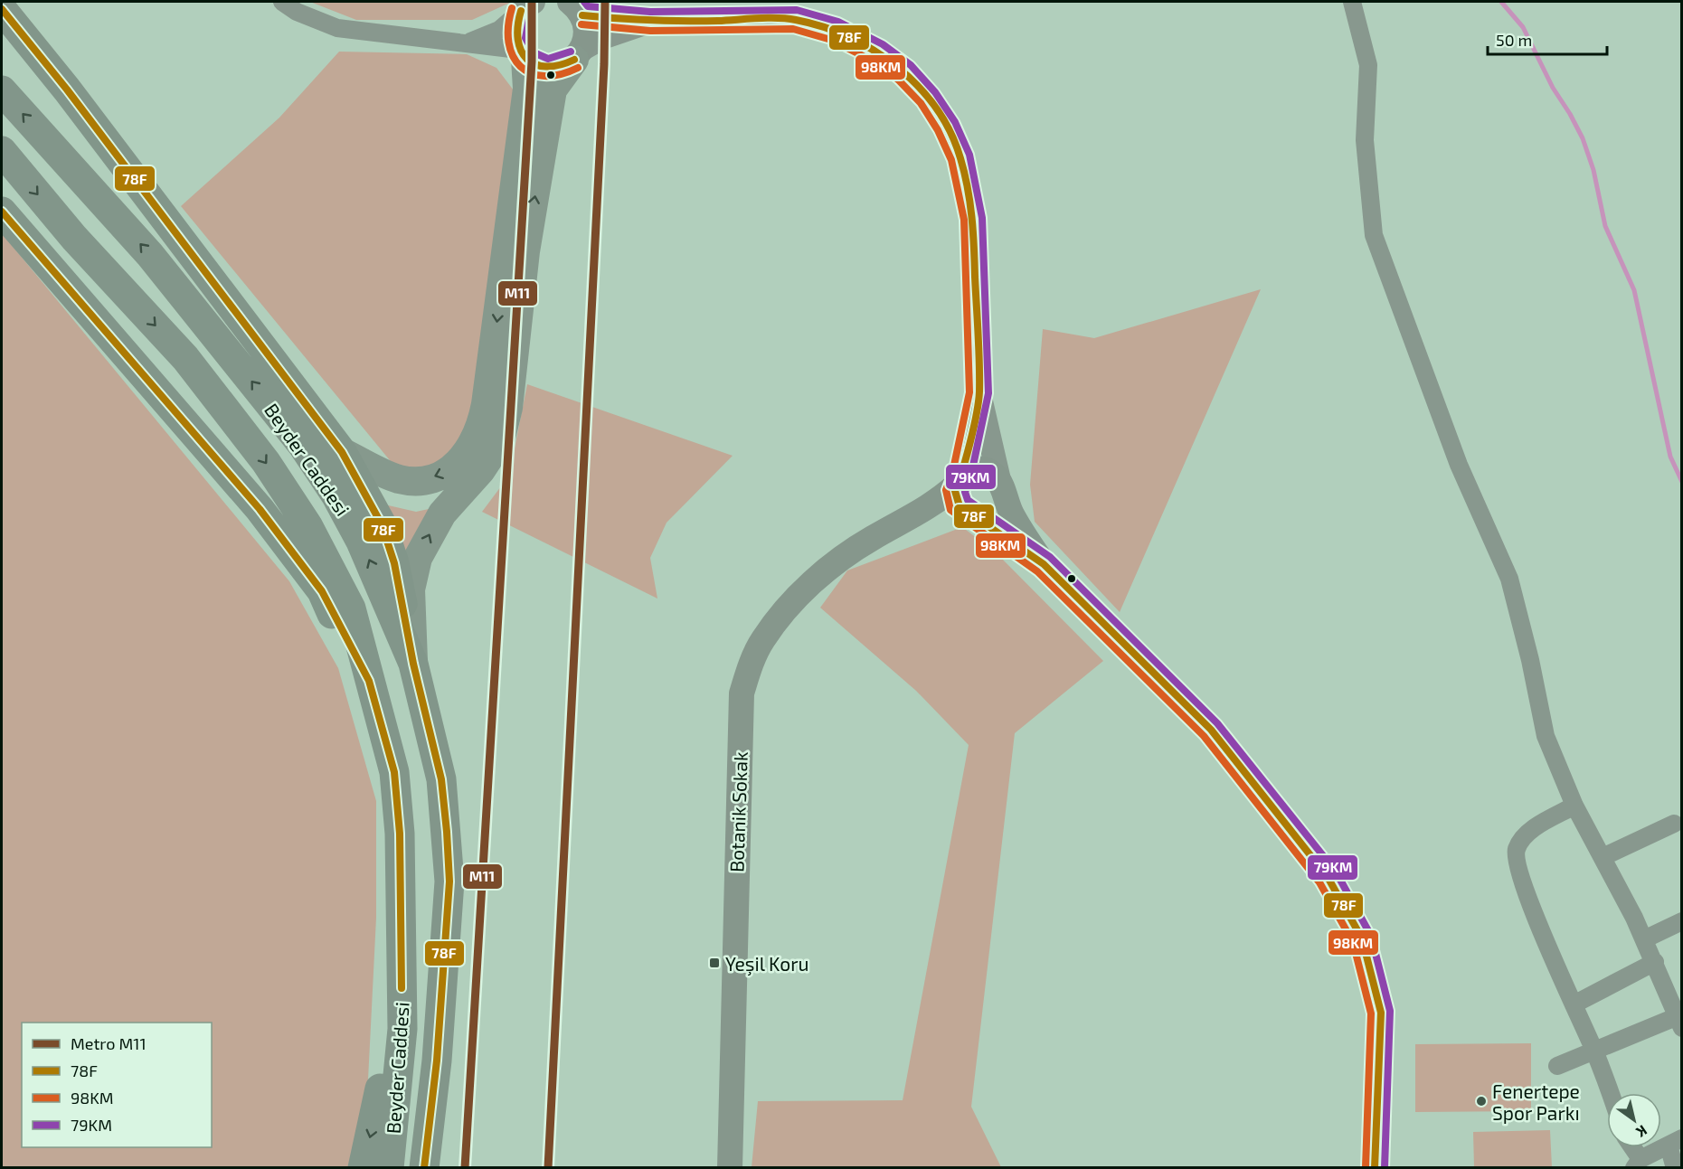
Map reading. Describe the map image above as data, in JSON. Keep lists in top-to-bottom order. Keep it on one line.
{"streets":{"highway":["Beyder Caddesi"],"main road":["Botanik Sokak"]},"places":{"transit":["Yeşil Koru"],"other":["Fenertepe Spor Parkı"]},"lines":["metro line M11","transit line 79KM","transit line 98KM","transit line 78F"],"legend":["Metro M11","78F","98KM","79KM"],"scale_bar":"50 m","north":"bottom right"}
